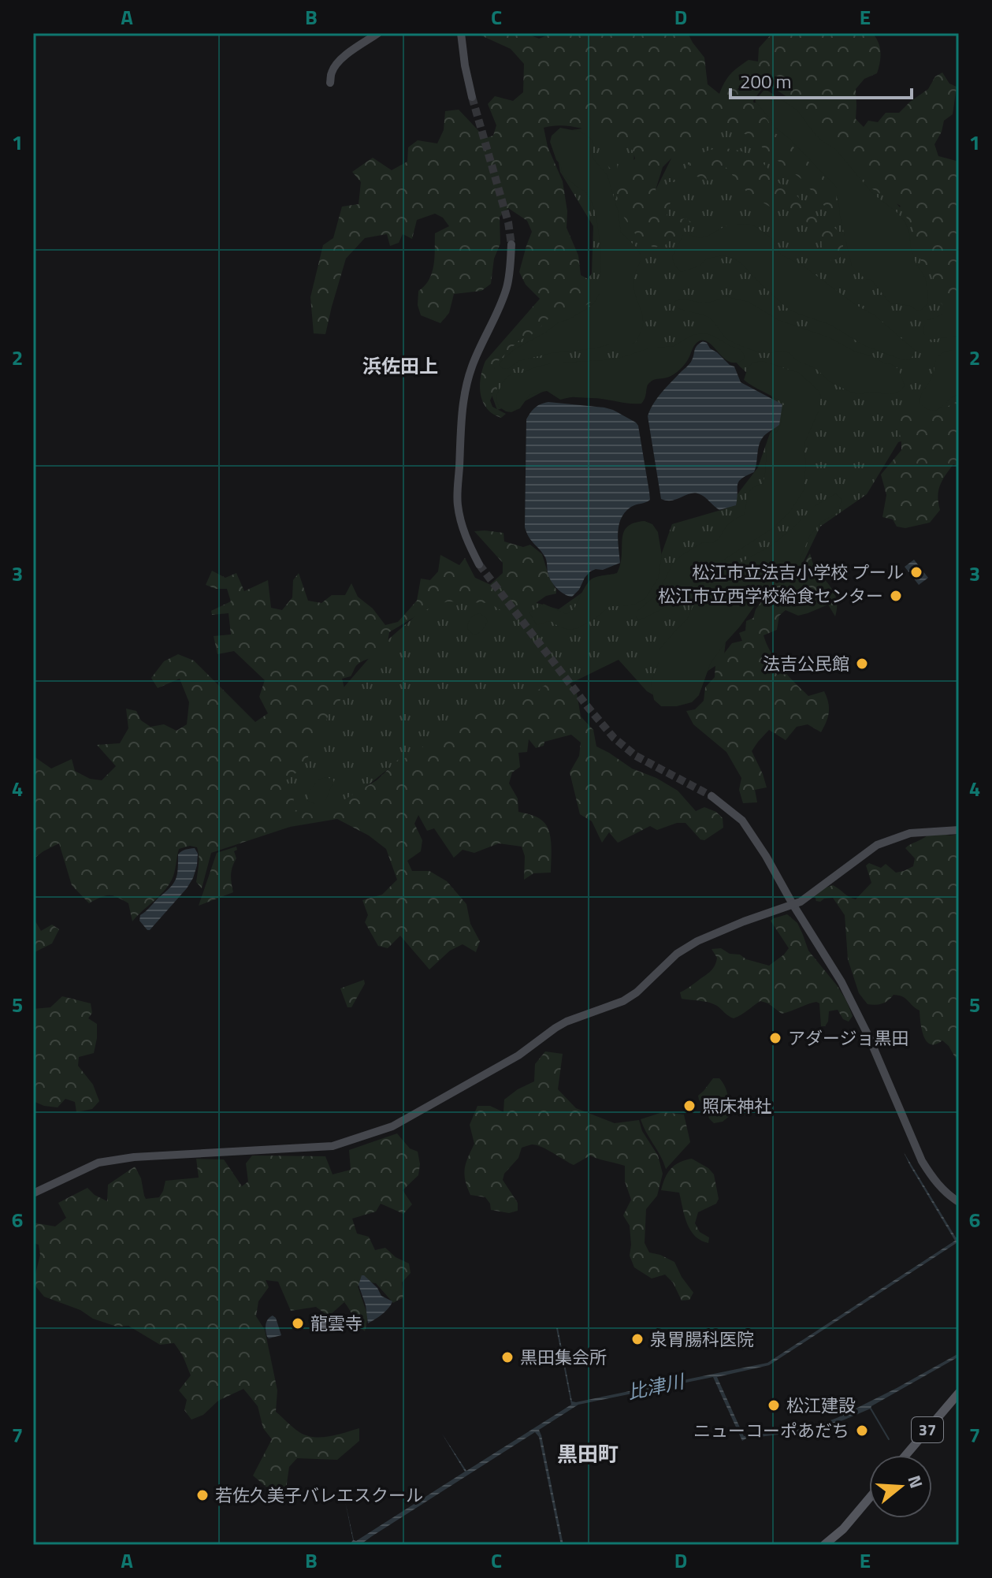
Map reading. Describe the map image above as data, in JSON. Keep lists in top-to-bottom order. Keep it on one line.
{"streets":{"main road":["37"]},"districts":["浜佐田上","黒田町"],"water":["比津川"],"places":["松江市立法吉小学校 プール","松江市立西学校給食センター","法吉公民館","アダージョ黒田","照床神社","龍雲寺","泉胃腸科医院","黒田集会所","松江建設","ニューコーポあだち","若佐久美子バレエスクール"],"scale_bar":"200 m","north":"right","grid":{"columns":["A","B","C","D","E"],"rows":["1","2","3","4","5","6","7"]}}
